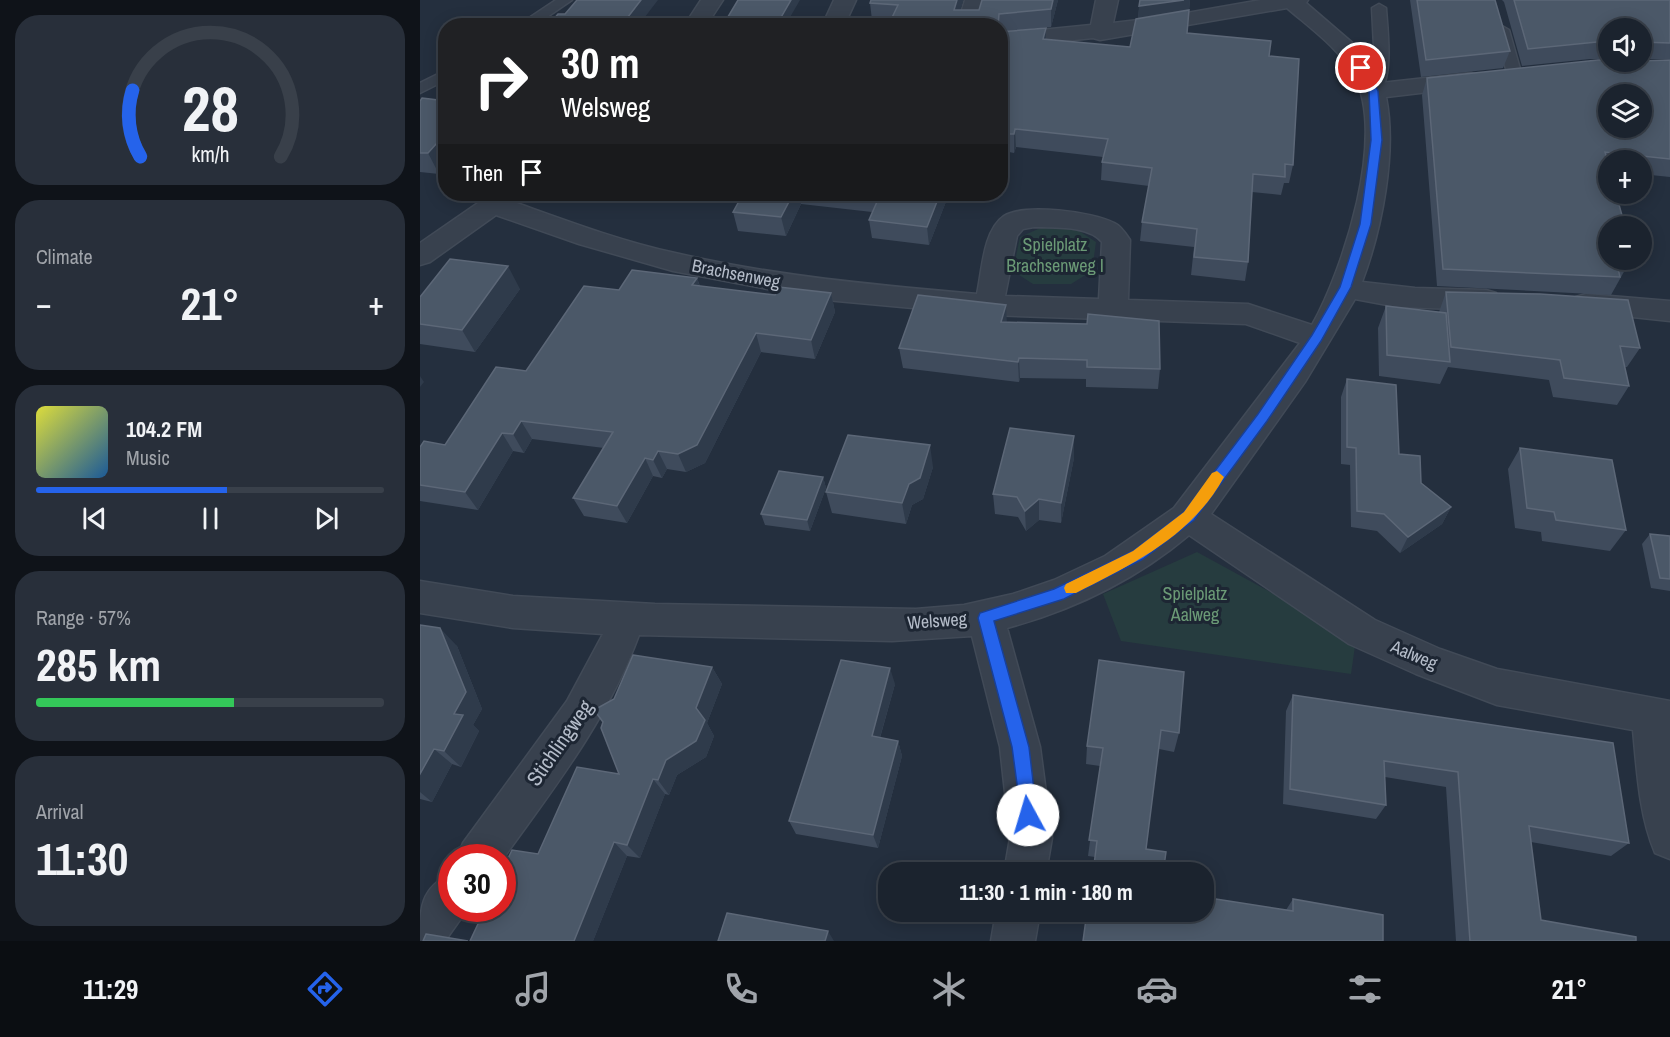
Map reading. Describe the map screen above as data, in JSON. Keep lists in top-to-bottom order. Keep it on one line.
{"streets":{"street":["Brachsenweg","Welsweg","Aalweg","Stichlingweg"]},"crossings":[["Brachsenweg","Welsweg"],["Welsweg","Aalweg"],["Welsweg","Stichlingweg"]],"parks":["Spielplatz Brachsenweg I","Spielplatz Aalweg"],"page":{"map_buttons":["+","−"],"turn":["30 m","Welsweg"],"then":"Then","tile":["Climate",["Range · 57%","285 km"],["Arrival","11:30"]],"heat":["−","21°","+"],"song":["104.2 FM","Music"],"limit":"30","trip":"11:30 · 1 min · 180 m","tabs":["11:29","21°"],"gauge":["28","km/h"]}}
